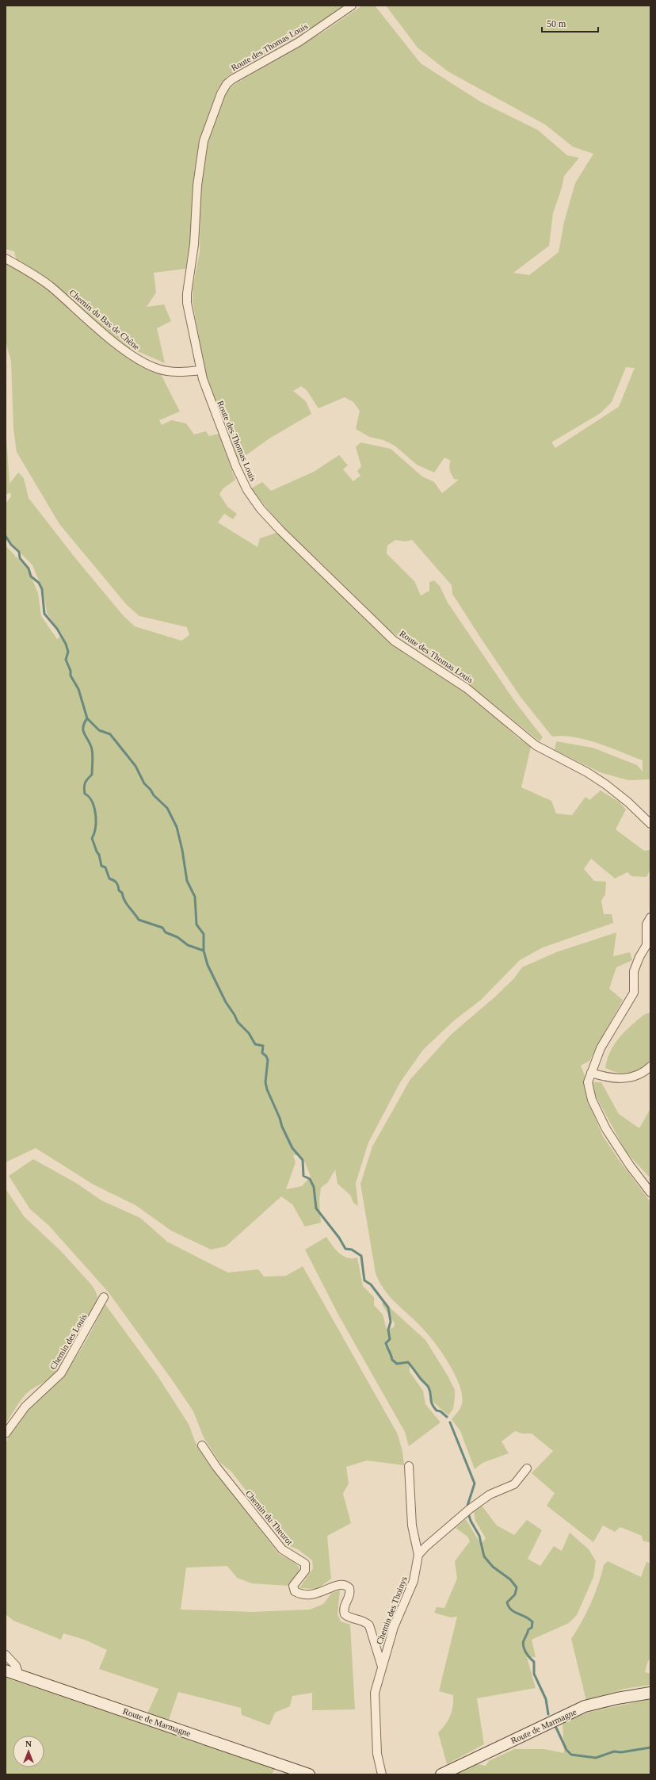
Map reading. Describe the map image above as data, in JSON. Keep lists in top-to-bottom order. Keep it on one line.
{"streets":{"main road":["Route de Marmagne"],"street":["Route des Thomas Louis","Chemin du Bas de Chêne","Chemin des Louis","Chemin du Theurot","Chemin des Thoinys"]},"crossings":[["Route des Thomas Louis","Chemin du Bas de Chêne"],["Chemin du Theurot","Chemin des Thoinys"]],"scale_bar":"50 m","north":"top"}
